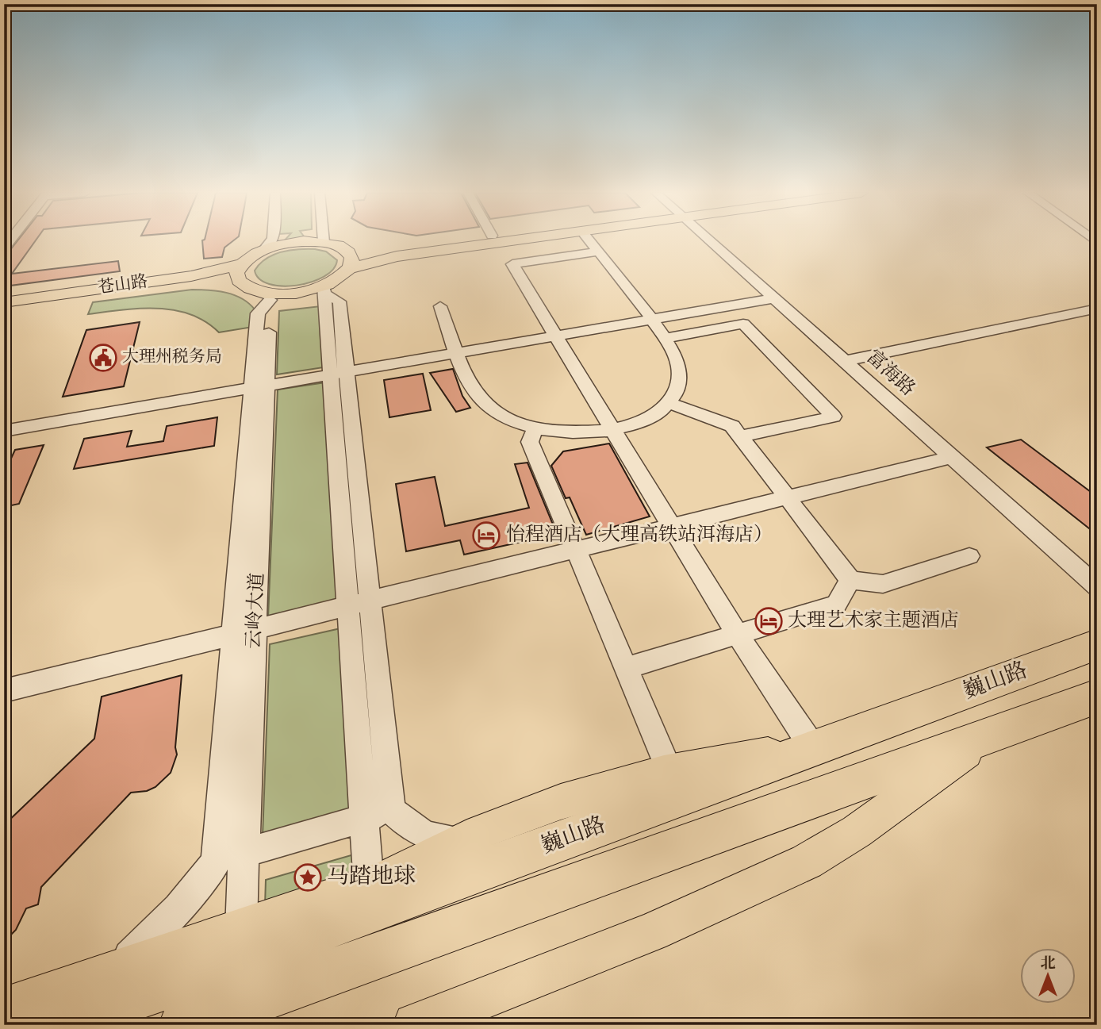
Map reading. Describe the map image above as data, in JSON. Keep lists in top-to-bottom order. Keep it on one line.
{"streets":{"highway":["巍山路"],"main road":["苍山路"],"street":["富海路","云岭大道"]},"places":{"public building":["大理州税务局"],"hotel":["怡程酒店（大理高铁站洱海店）","大理艺术家主题酒店"],"place":["马踏地球"]},"north":"top"}
